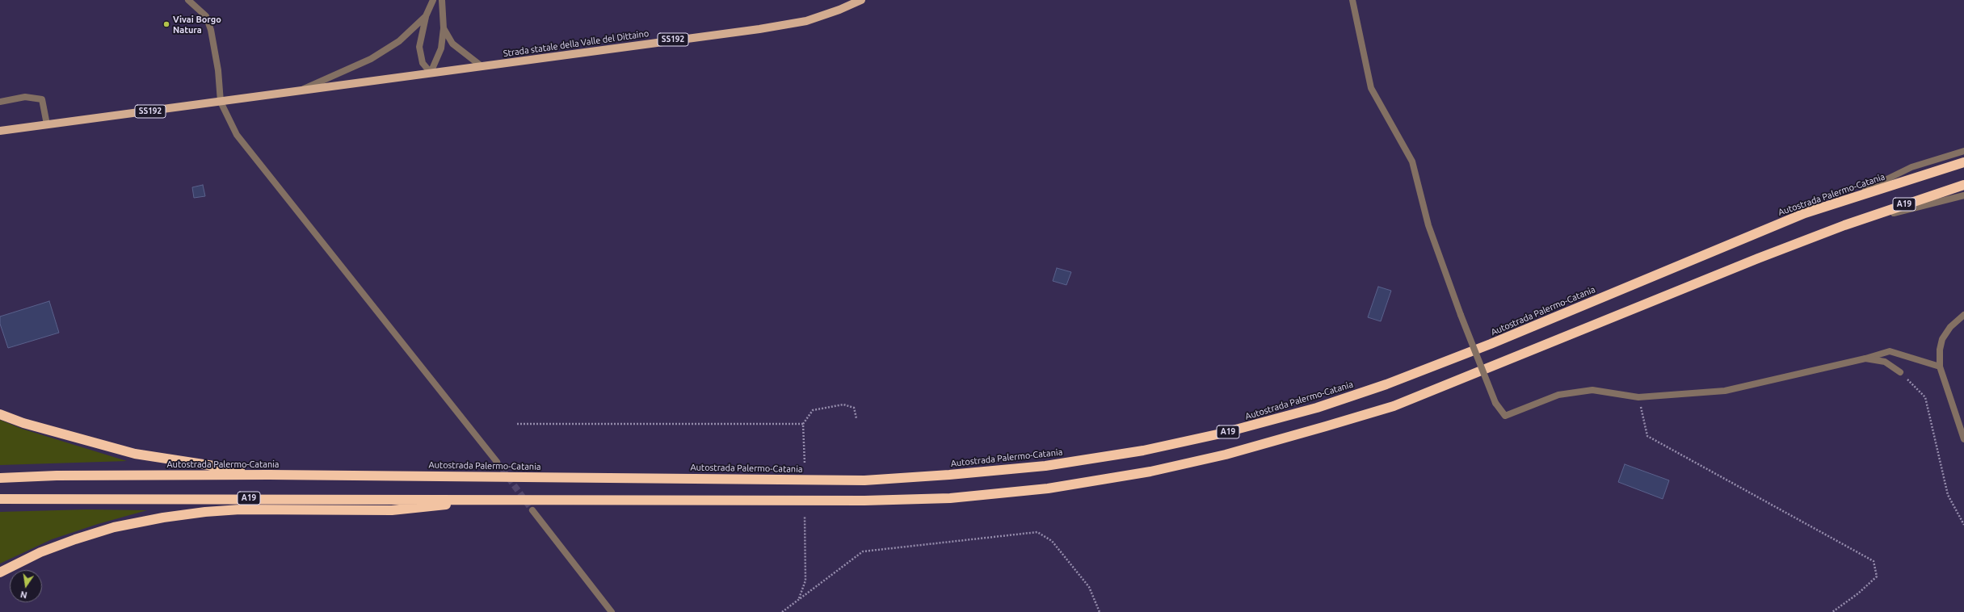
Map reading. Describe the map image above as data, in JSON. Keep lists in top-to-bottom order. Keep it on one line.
{"streets":{"highway":["Autostrada Palermo-Catania","A19"],"main road":["SS192","Strada statale della Valle del Dittaino"]},"crossings":[["SS192","Strada statale della Valle del Dittaino"]],"places":["Vivai Borgo Natura"],"north":"bottom"}
